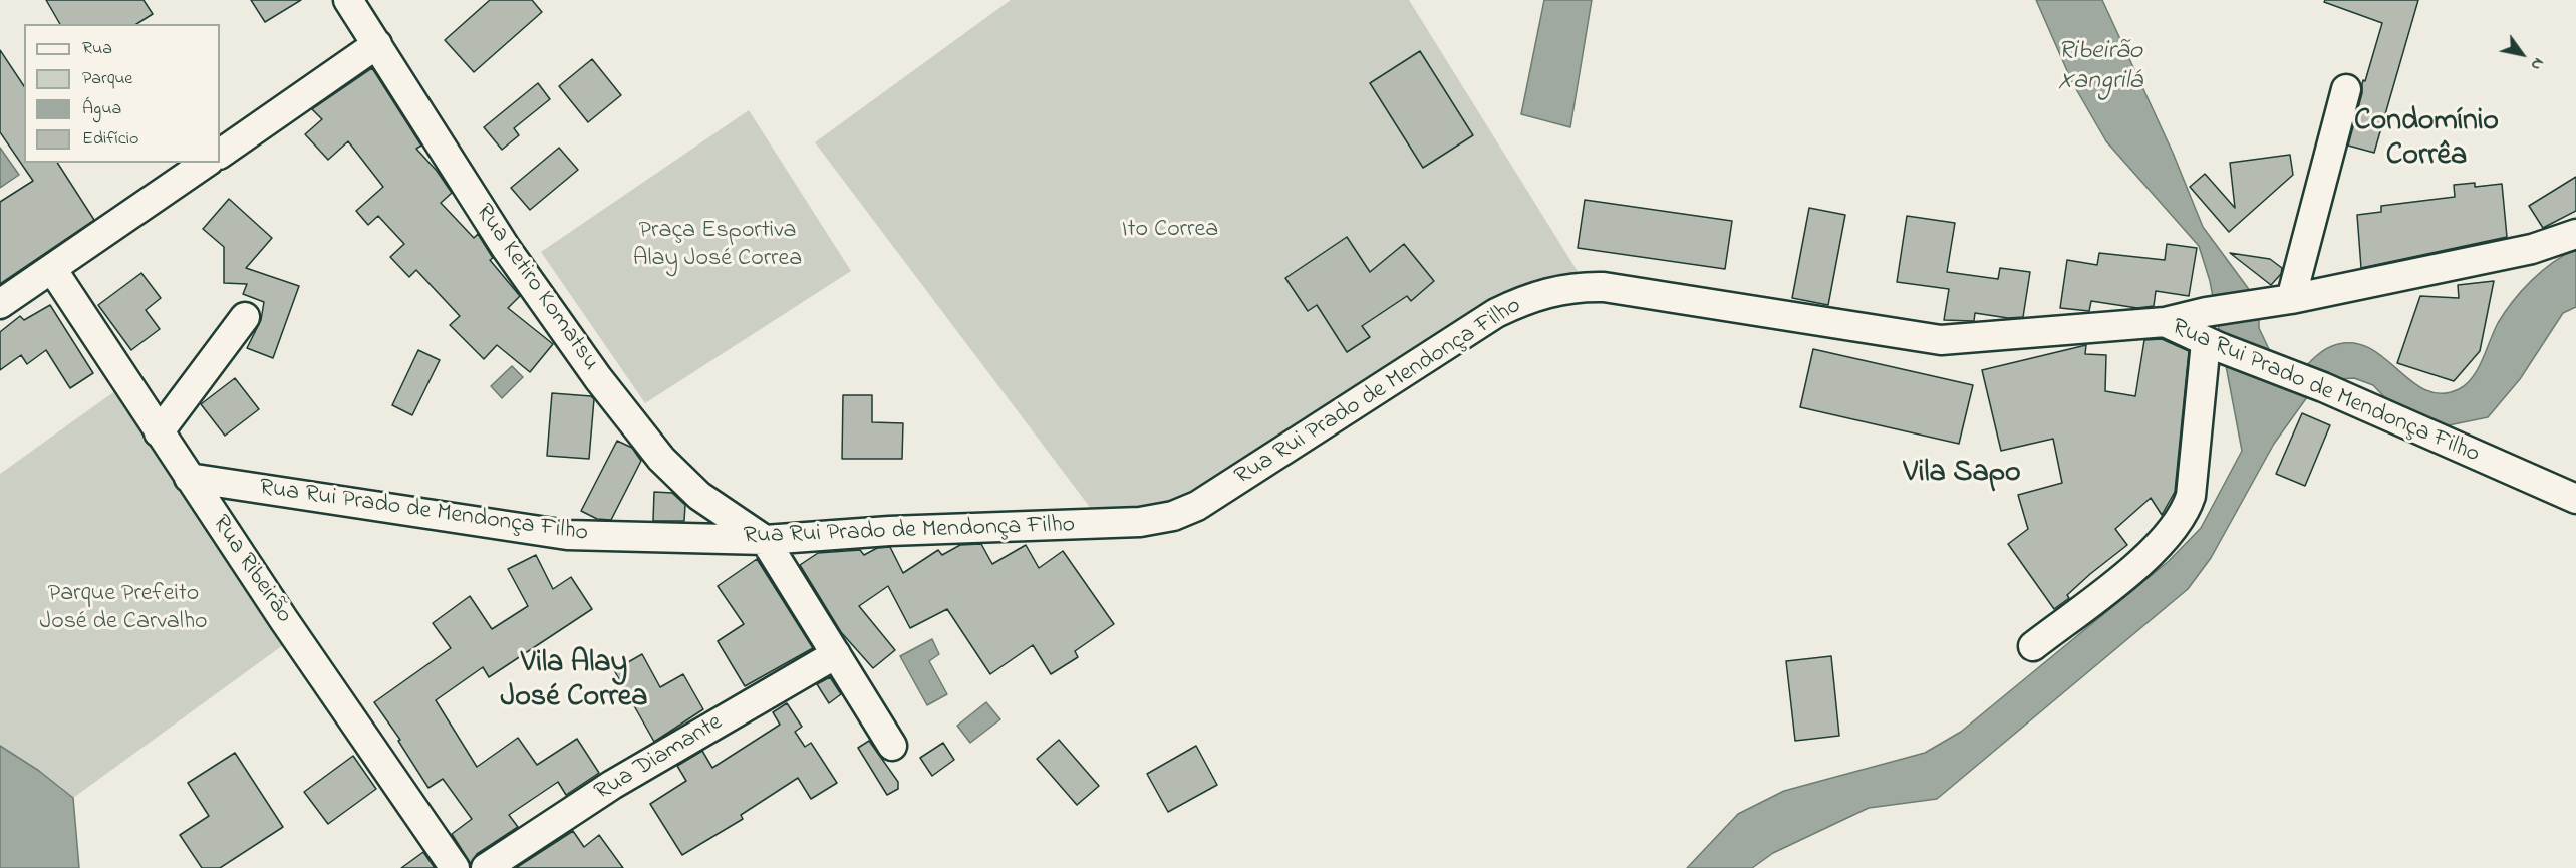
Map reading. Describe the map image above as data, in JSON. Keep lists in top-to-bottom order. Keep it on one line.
{"streets":{"street":["Rua Ketiro Komatsu","Rua Rui Prado de Mendonça Filho","Rua Ribeirão","Rua Diamante"]},"crossings":[["Rua Ketiro Komatsu","Rua Rui Prado de Mendonça Filho"],["Rua Rui Prado de Mendonça Filho","Rua Ribeirão"]],"districts":["Condomínio Corrêa","Vila Sapo","Vila Alay José Correa"],"water":["Ribeirão Xangrilá"],"parks":["Ito Correa","Praça Esportiva Alay José Correa","Parque Prefeito José de Carvalho"],"legend":["Rua","Parque","Água","Edifício"],"north":"bottom right"}
